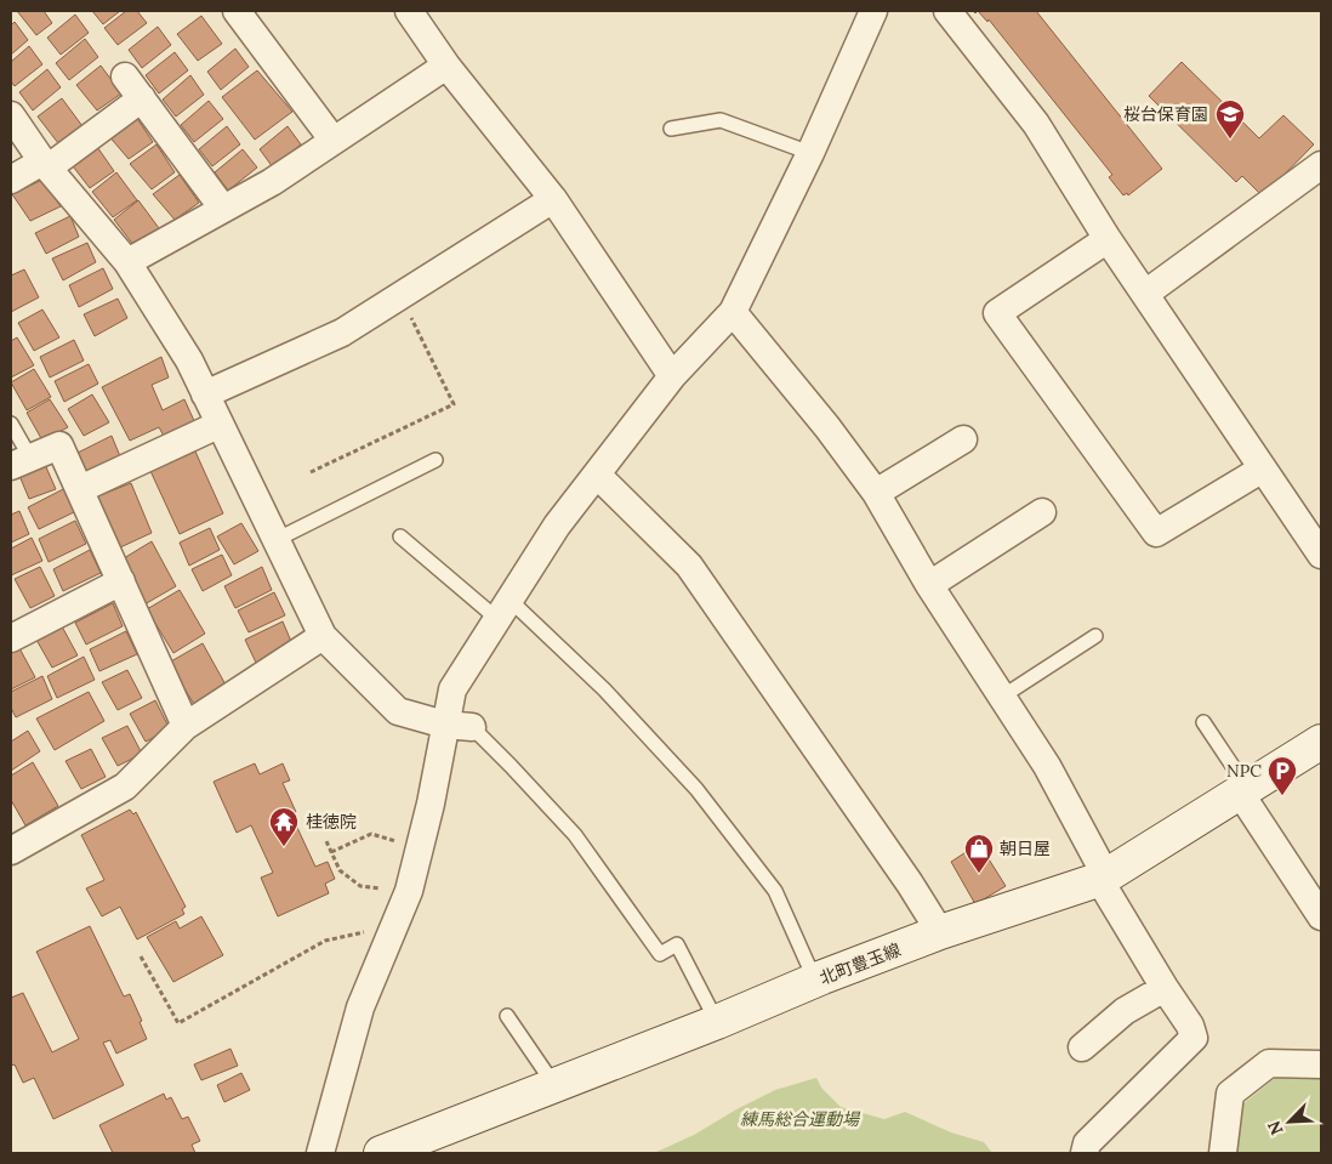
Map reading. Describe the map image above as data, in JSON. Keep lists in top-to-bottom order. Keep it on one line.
{"streets":{"main road":["北町豊玉線"]},"parks":["練馬総合運動場"],"places":{"school or university":["桜台保育園"],"parking":["NPC"],"temple":["桂徳院"],"shop":["朝日屋"]},"north":"bottom left"}
